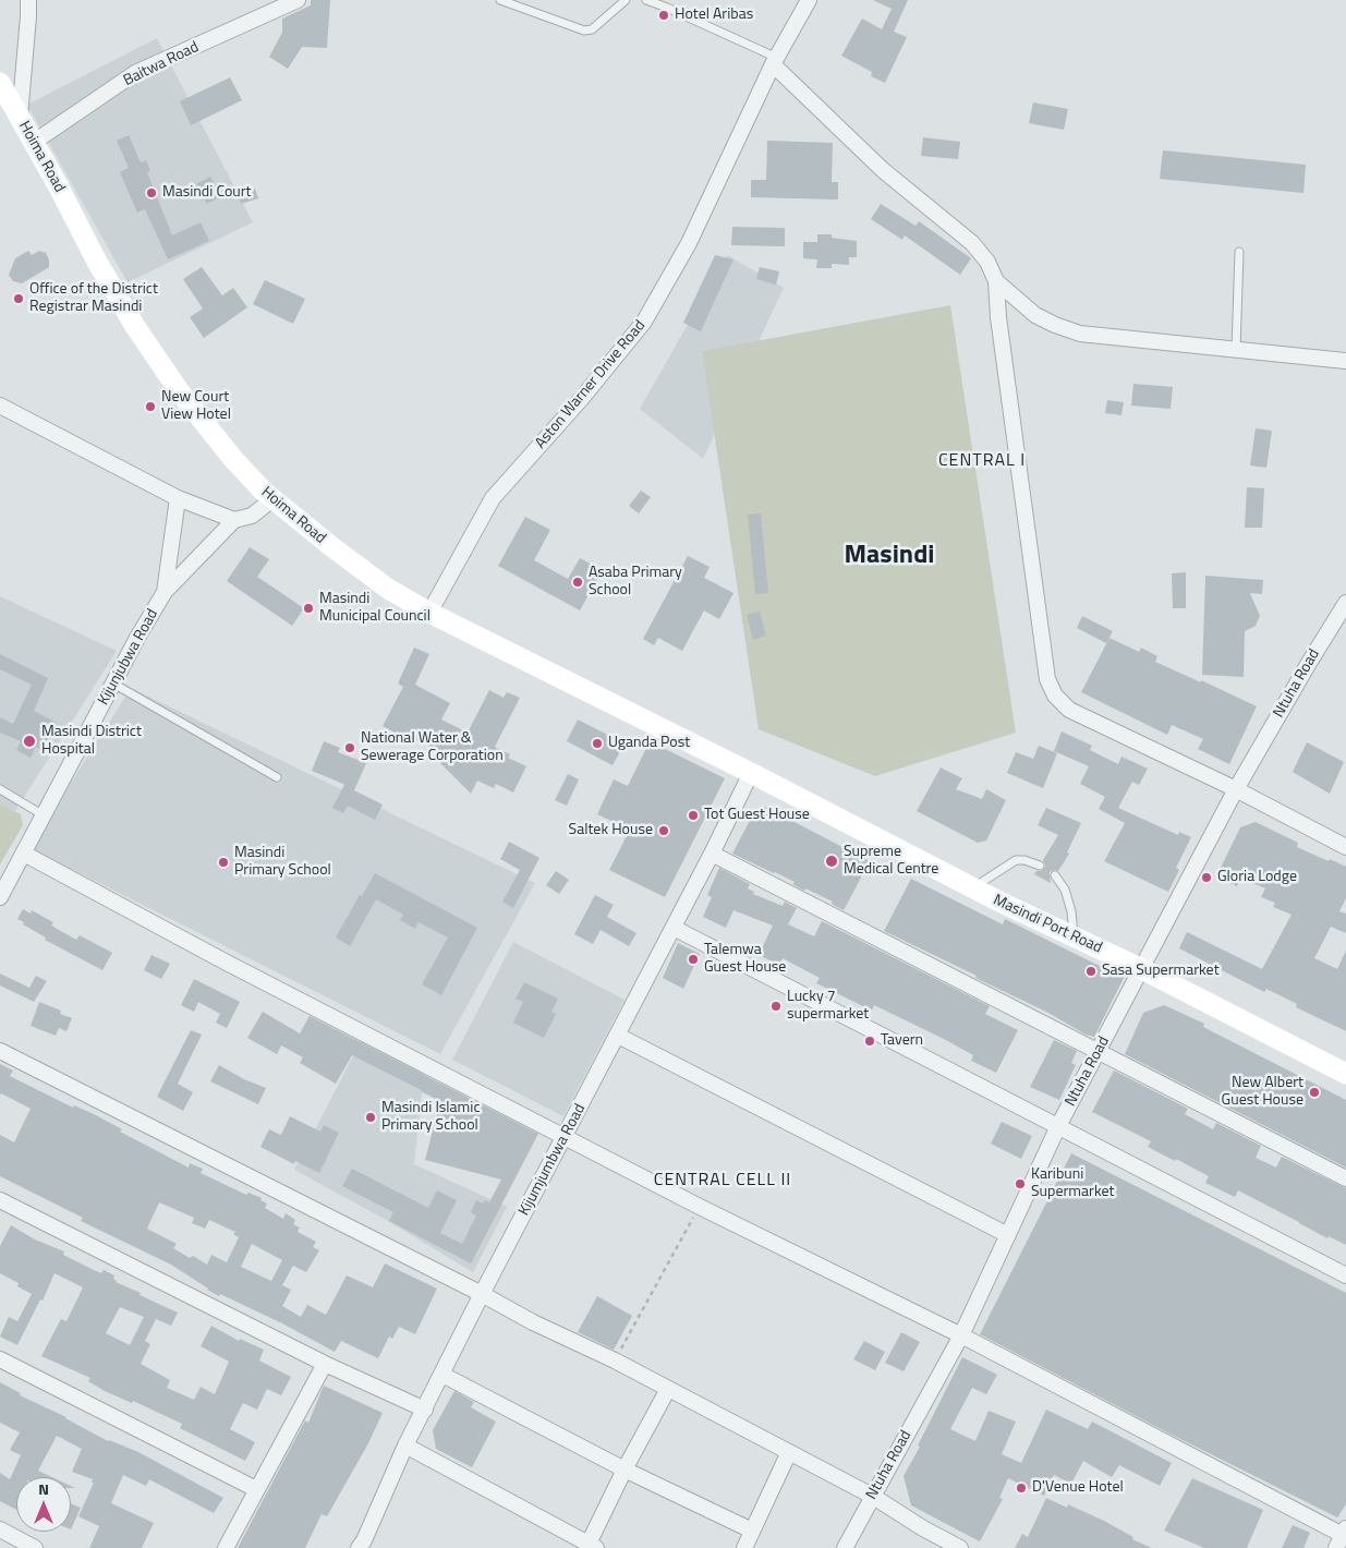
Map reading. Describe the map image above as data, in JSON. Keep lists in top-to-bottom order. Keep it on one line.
{"streets":{"main road":["Hoima Road","Masindi Port Road"],"street":["Baitwa Road","Aston Warner Drive Road","Kijunjubwa Road","Ntuha Road","Kijumjumbwa Road"]},"crossings":[["Baitwa Road","Hoima Road"],["Hoima Road","Aston Warner Drive Road"],["Hoima Road","Masindi Port Road"],["Hoima Road","Kijumjumbwa Road"],["Ntuha Road","Masindi Port Road"],["Masindi Port Road","Kijumjumbwa Road"]],"districts":["CENTRAL I","Masindi","CENTRAL CELL II"],"places":["Hotel Aribas","Masindi Court","Office of the District Registrar Masindi","New Court View Hotel","Asaba Primary School","Masindi Municipal Council","Masindi District Hospital","Uganda Post","National Water & Sewerage Corporation","Tot Guest House","Saltek House","Supreme Medical Centre","Masindi Primary School","Gloria Lodge","Talemwa Guest House","Sasa Supermarket","Lucky 7 supermarket","Tavern","New Albert Guest House","Masindi Islamic Primary School","Karibuni Supermarket","D'Venue Hotel"],"north":"top"}
